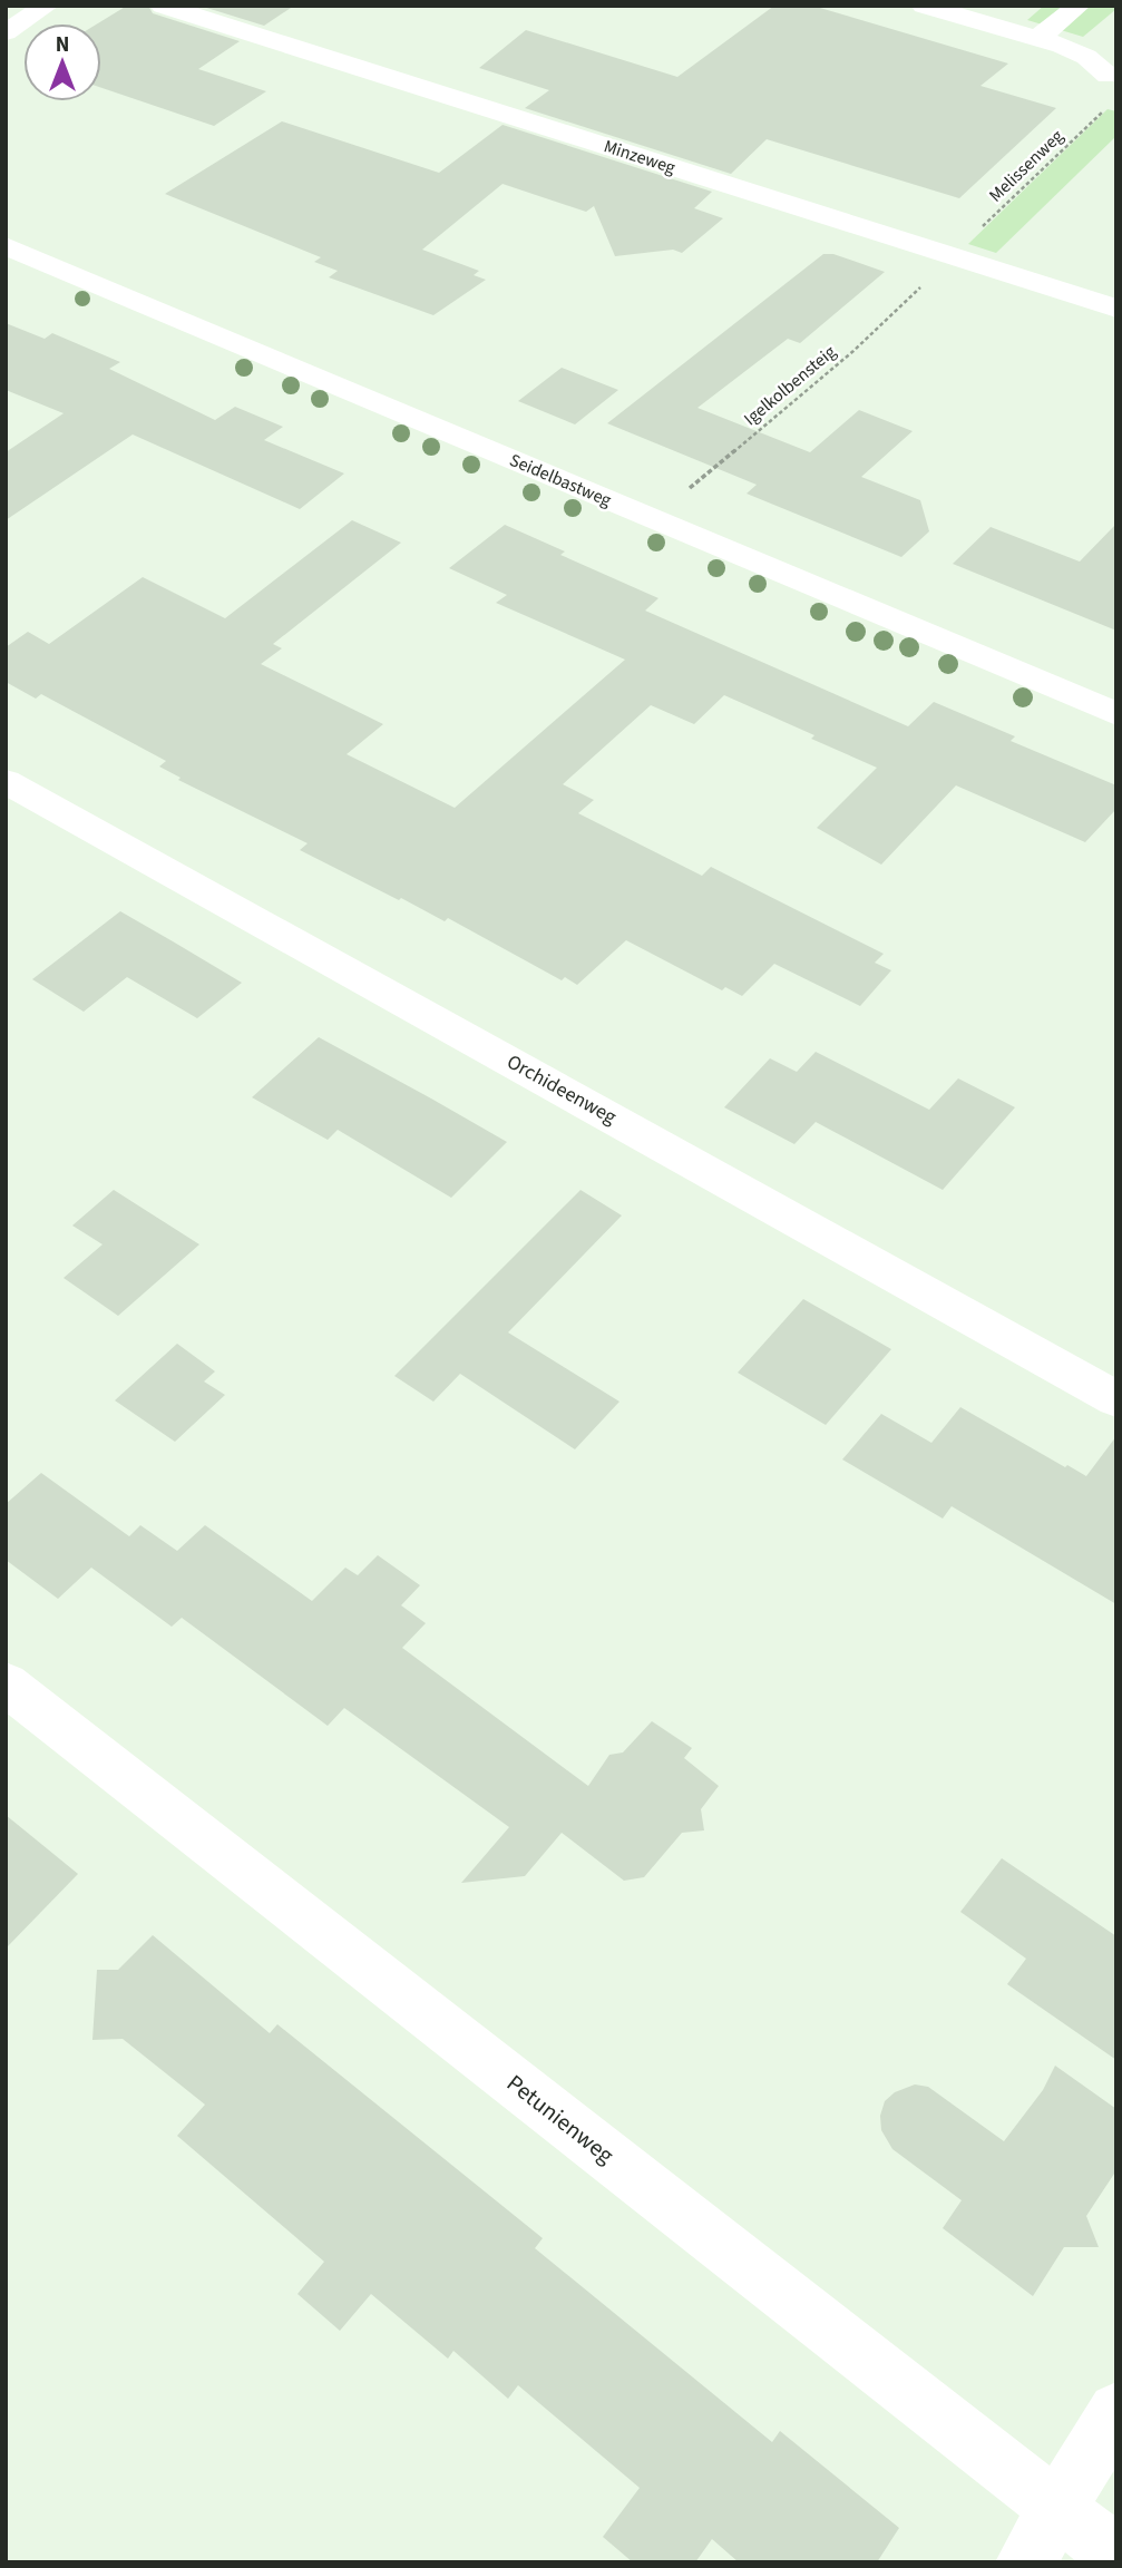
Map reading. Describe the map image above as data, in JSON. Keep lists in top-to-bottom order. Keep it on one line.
{"streets":{"street":["Minzeweg","Seidelbastweg","Orchideenweg","Petunienweg"],"path":["Melissenweg","Igelkolbensteig"]},"crossings":[["Igelkolbensteig","Seidelbastweg"]],"north":"top"}
